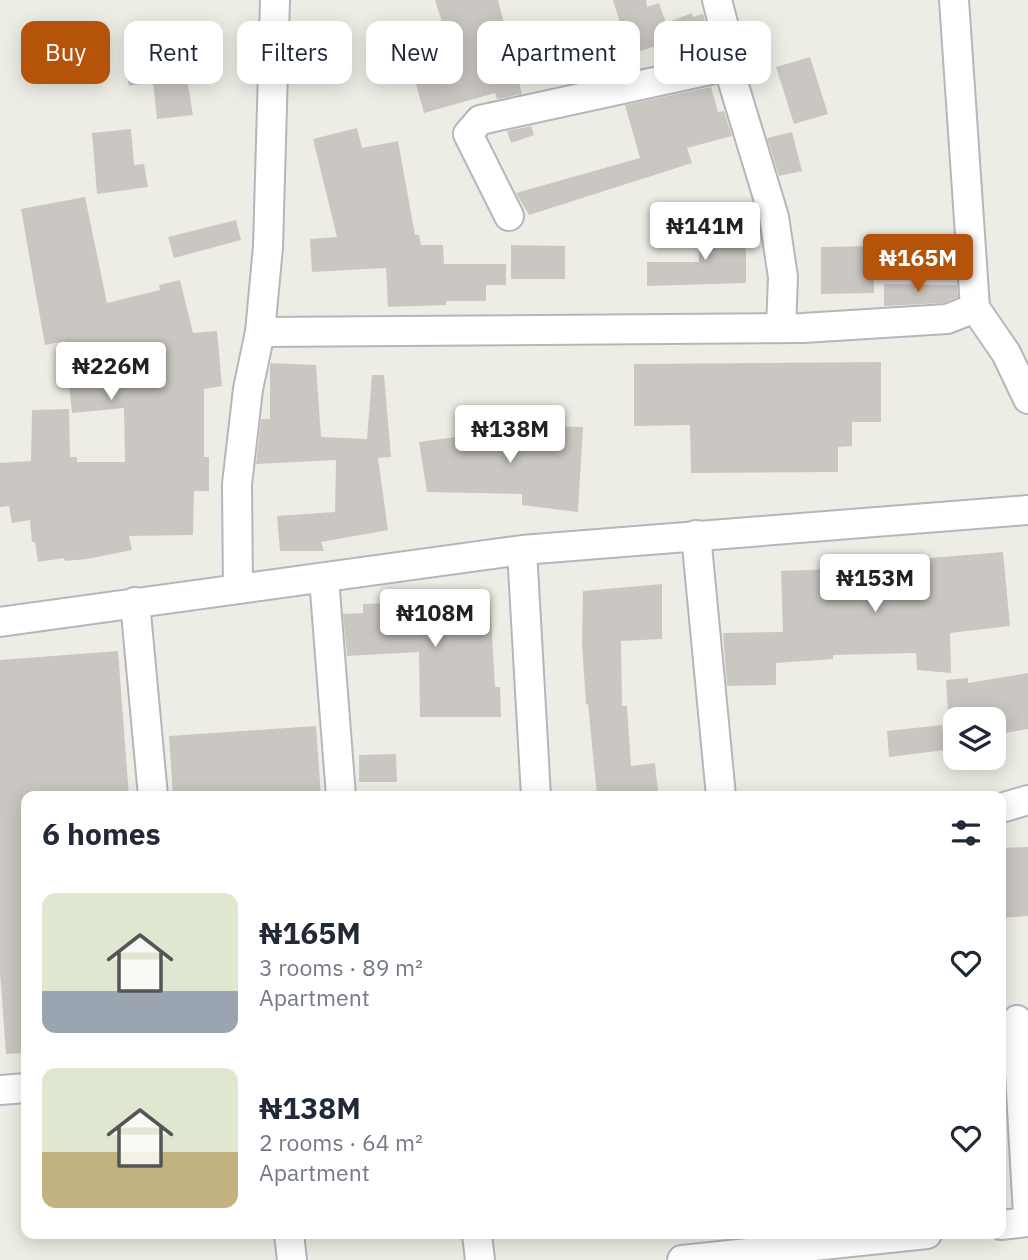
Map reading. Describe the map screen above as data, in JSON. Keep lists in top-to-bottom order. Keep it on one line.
{"page":{"chip":["Buy","Rent","Filters","New","Apartment","House"],"price":["₦141M","₦165M","₦226M","₦138M","₦153M","₦108M"],"heading":"6 homes","list":[{"name":"₦165M","note":"3 rooms · 89 m² · Apartment"},{"name":"₦138M","note":"2 rooms · 64 m² · Apartment"}]}}
